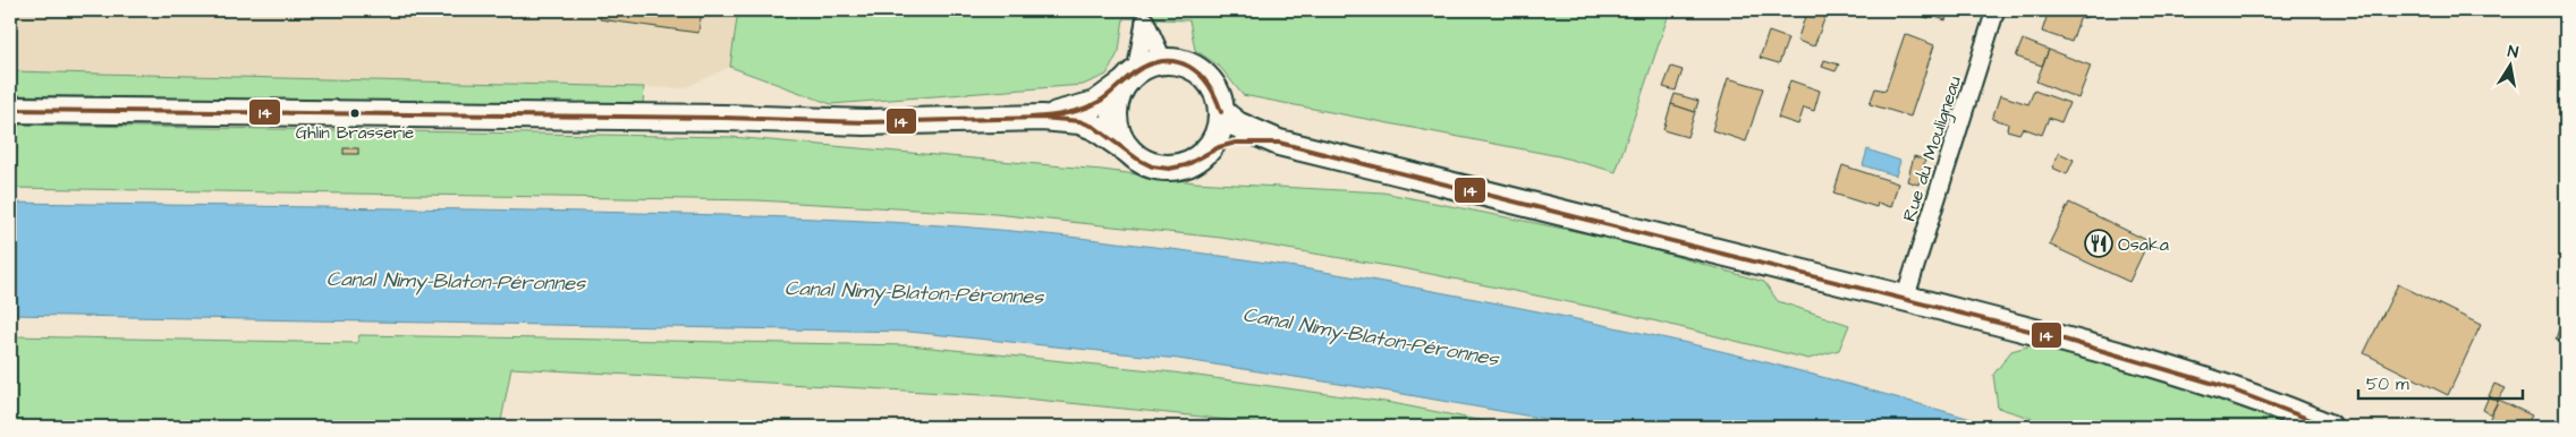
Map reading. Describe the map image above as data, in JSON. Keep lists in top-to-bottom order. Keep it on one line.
{"streets":{"street":["Rue du Mouligneau"]},"water":["Canal Nimy-Blaton-Péronnes"],"places":{"other":["Ghlin Brasserie"],"restaurant":["Osaka"]},"lines":["transit line 14"],"scale_bar":"50 m","north":"top"}
